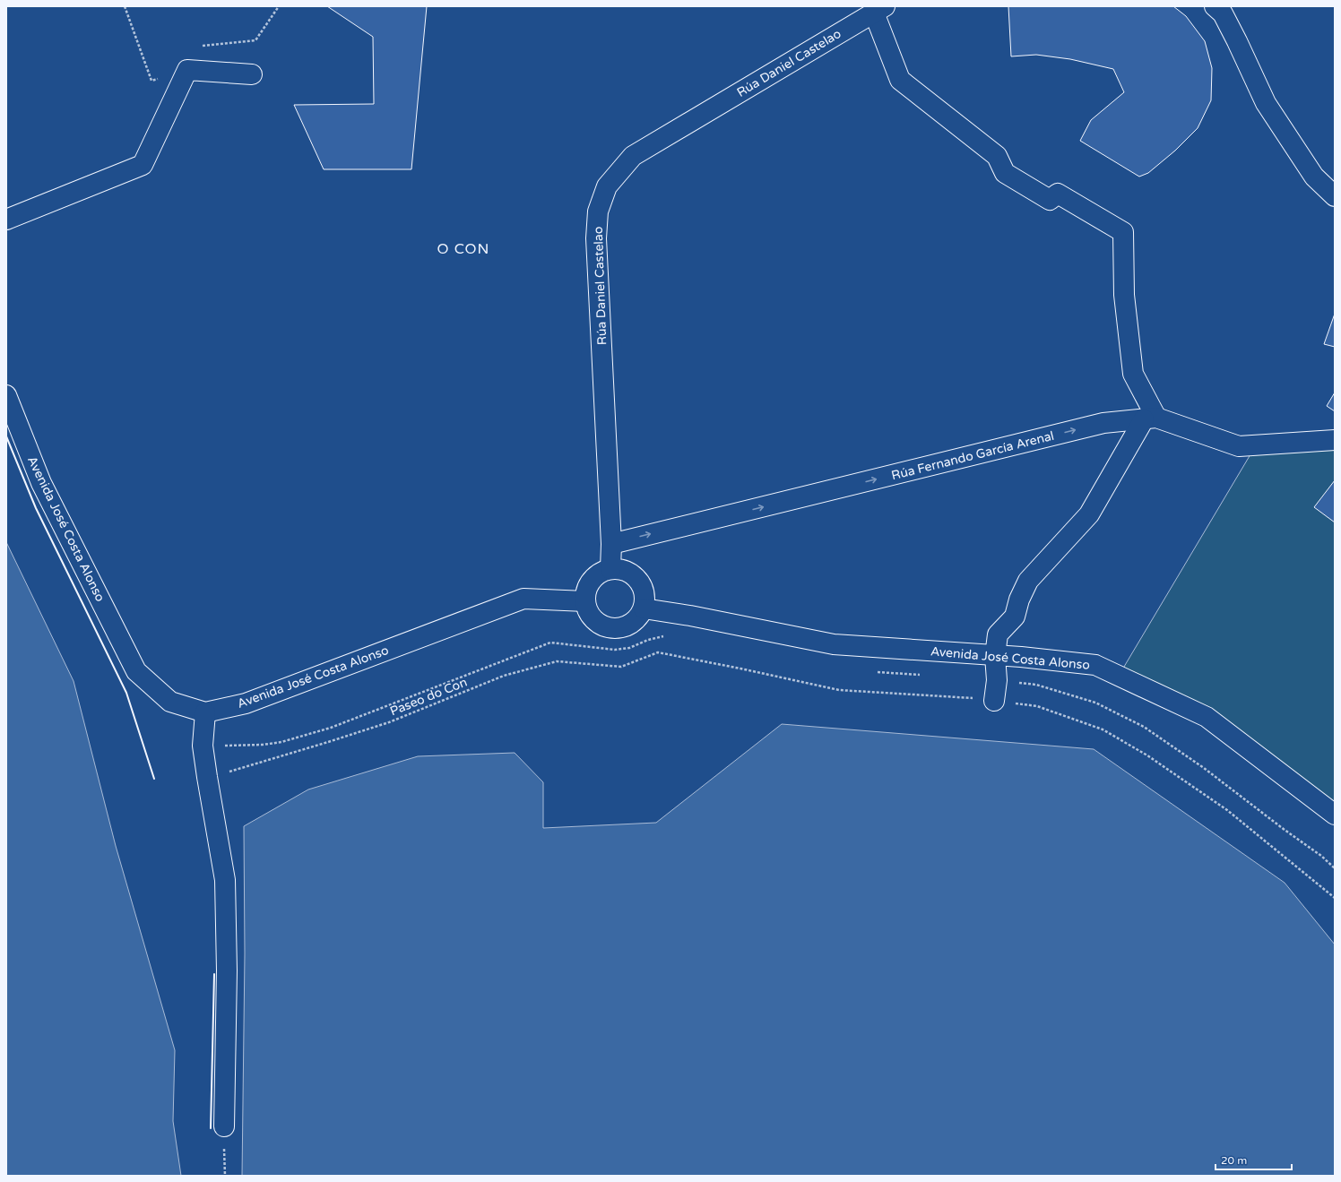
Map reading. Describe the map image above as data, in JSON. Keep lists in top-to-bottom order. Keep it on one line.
{"streets":{"street":["Rúa Daniel Castelao","Rúa Fernando García Arenal","Avenida José Costa Alonso"],"path":["Paseo do Con"]},"crossings":[["Rúa Daniel Castelao","Rúa Fernando García Arenal"],["Rúa Daniel Castelao","Avenida José Costa Alonso"]],"one_way":["Rúa Fernando García Arenal"],"districts":["O CON"],"scale_bar":"20 m"}
